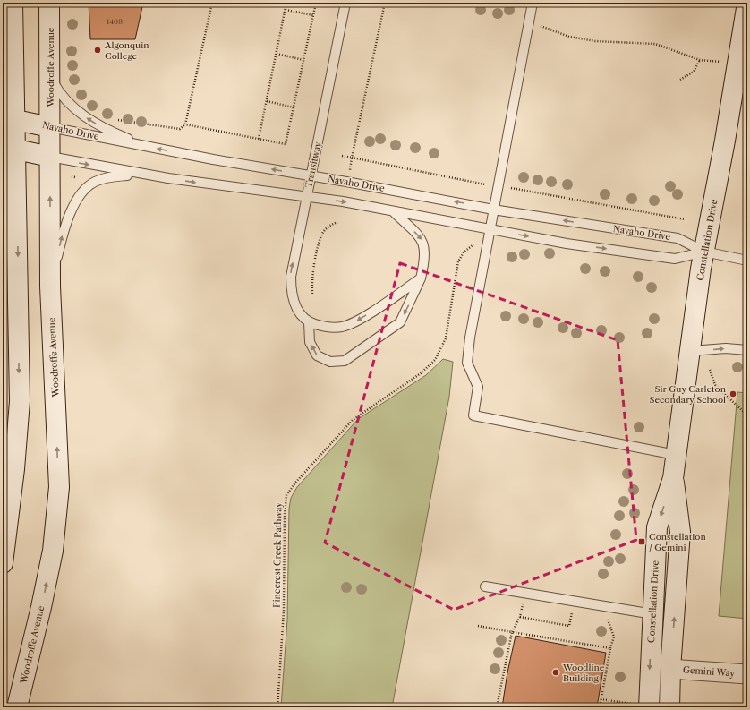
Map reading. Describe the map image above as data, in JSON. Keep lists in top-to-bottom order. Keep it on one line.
{"streets":{"main road":["Woodroffe Avenue","Navaho Drive","Constellation Drive"],"street":["Gemini Way"],"lane":["Transitway"],"path":["Pinecrest Creek Pathway"]},"crossings":[["Woodroffe Avenue","Navaho Drive"],["Navaho Drive","Transitway"],["Navaho Drive","Constellation Drive"],["Constellation Drive","Gemini Way"]],"one_way":["Transitway"],"places":{"other":["Algonquin College","Sir Guy Carleton Secondary School","Woodline Building"],"transit":["Constellation / Gemini"]},"house_numbers":["1408"]}
